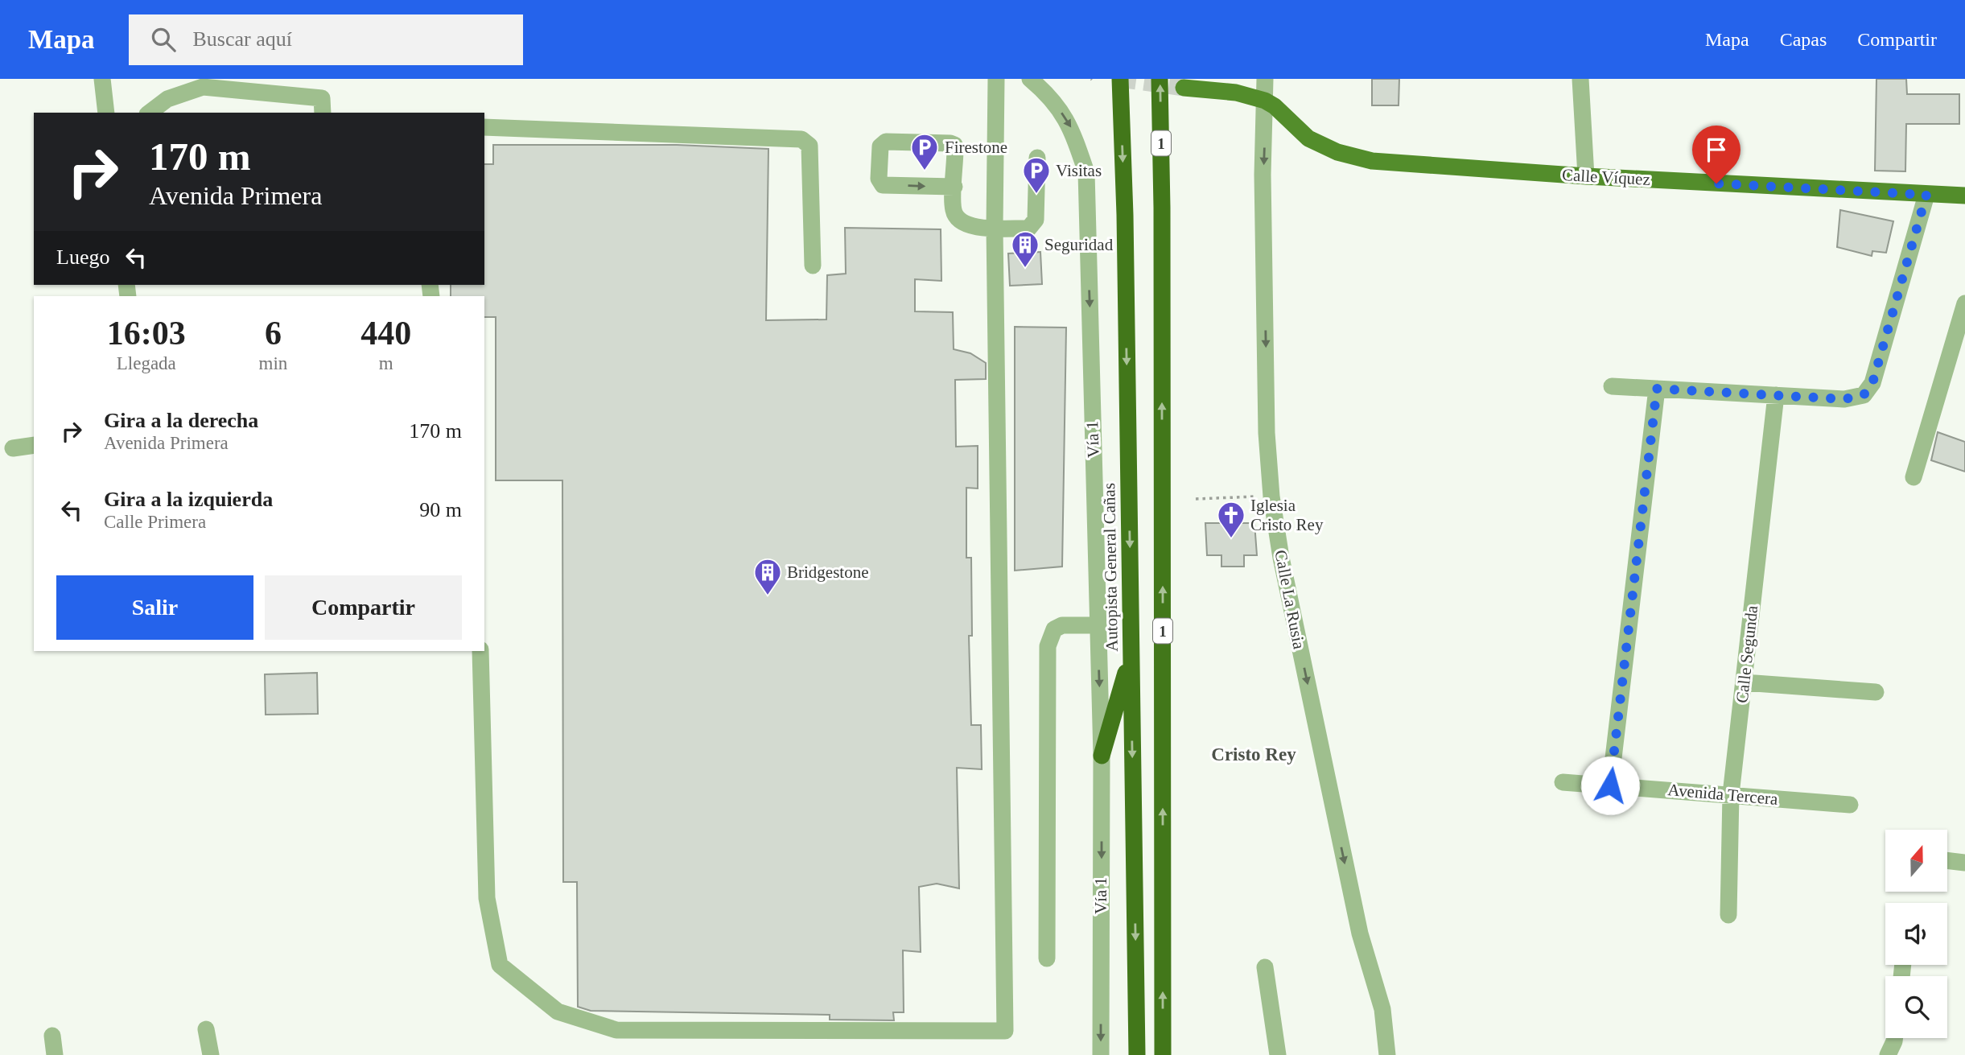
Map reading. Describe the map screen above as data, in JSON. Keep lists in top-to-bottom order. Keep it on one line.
{"streets":{"highway":["1","Autopista General Cañas"],"main road":["Calle Víquez"],"street":["Vía 1","Calle La Rusia","Calle Segunda","Avenida Tercera"]},"crossings":[["Calle Víquez","Calle La Rusia"],["Calle Segunda","Avenida Tercera"]],"one_way":["Vía 1","Calle La Rusia"],"districts":["Cristo Rey"],"places":{"parking":["Firestone","Visitas"],"building":["Seguridad","Bridgestone"],"church":["Iglesia Cristo Rey"]},"north":"top","page":{"header":"Mapa","search":"Buscar aquí","nav":["Mapa","Capas","Compartir"],"turn":["170 m","Avenida Primera"],"then":"Luego","eta":["16:03","Llegada","6","min","440","m"],"list":[{"name":"Gira a la derecha","note":"Avenida Primera","value":"170 m"},{"name":"Gira a la izquierda","note":"Calle Primera","value":"90 m"}],"buttons":["Salir","Compartir"]}}
